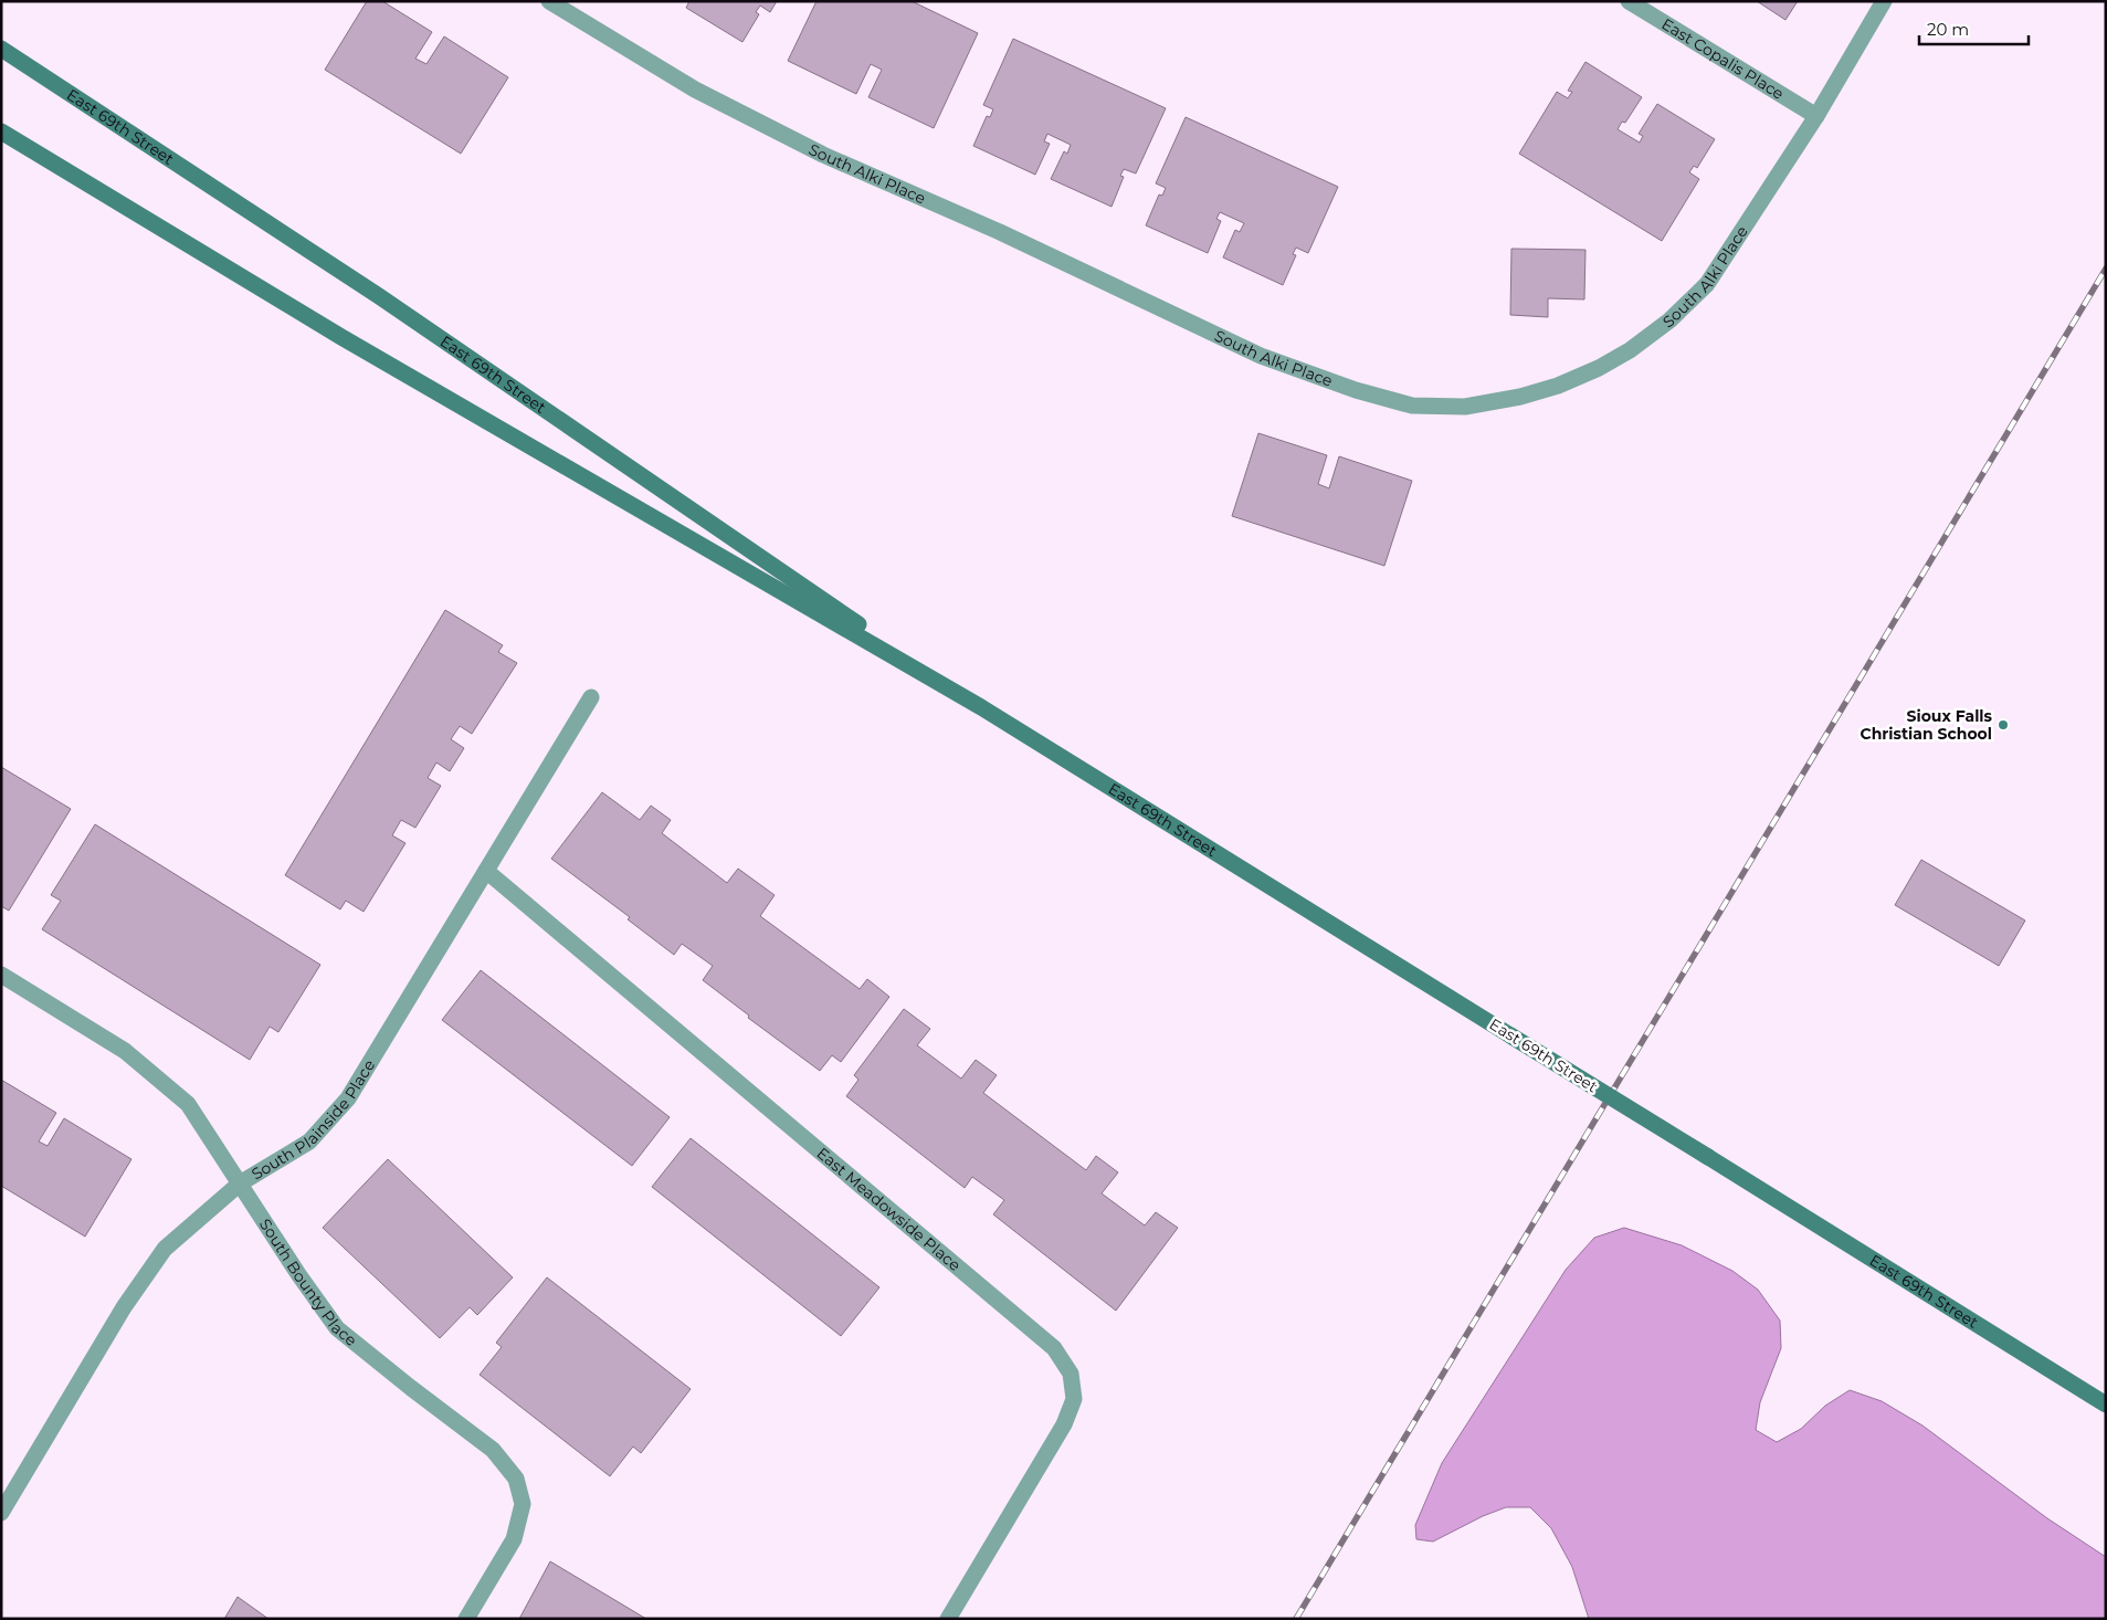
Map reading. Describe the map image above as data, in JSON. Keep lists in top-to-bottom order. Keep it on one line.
{"streets":{"main road":["East 69th Street"],"street":["East Copalis Place","South Alki Place","South Plainside Place","East Meadowside Place","South Bounty Place"]},"crossings":[["East Copalis Place","South Alki Place"],["South Plainside Place","East Meadowside Place"],["South Plainside Place","South Bounty Place"]],"places":["Sioux Falls Christian School"],"scale_bar":"20 m"}
